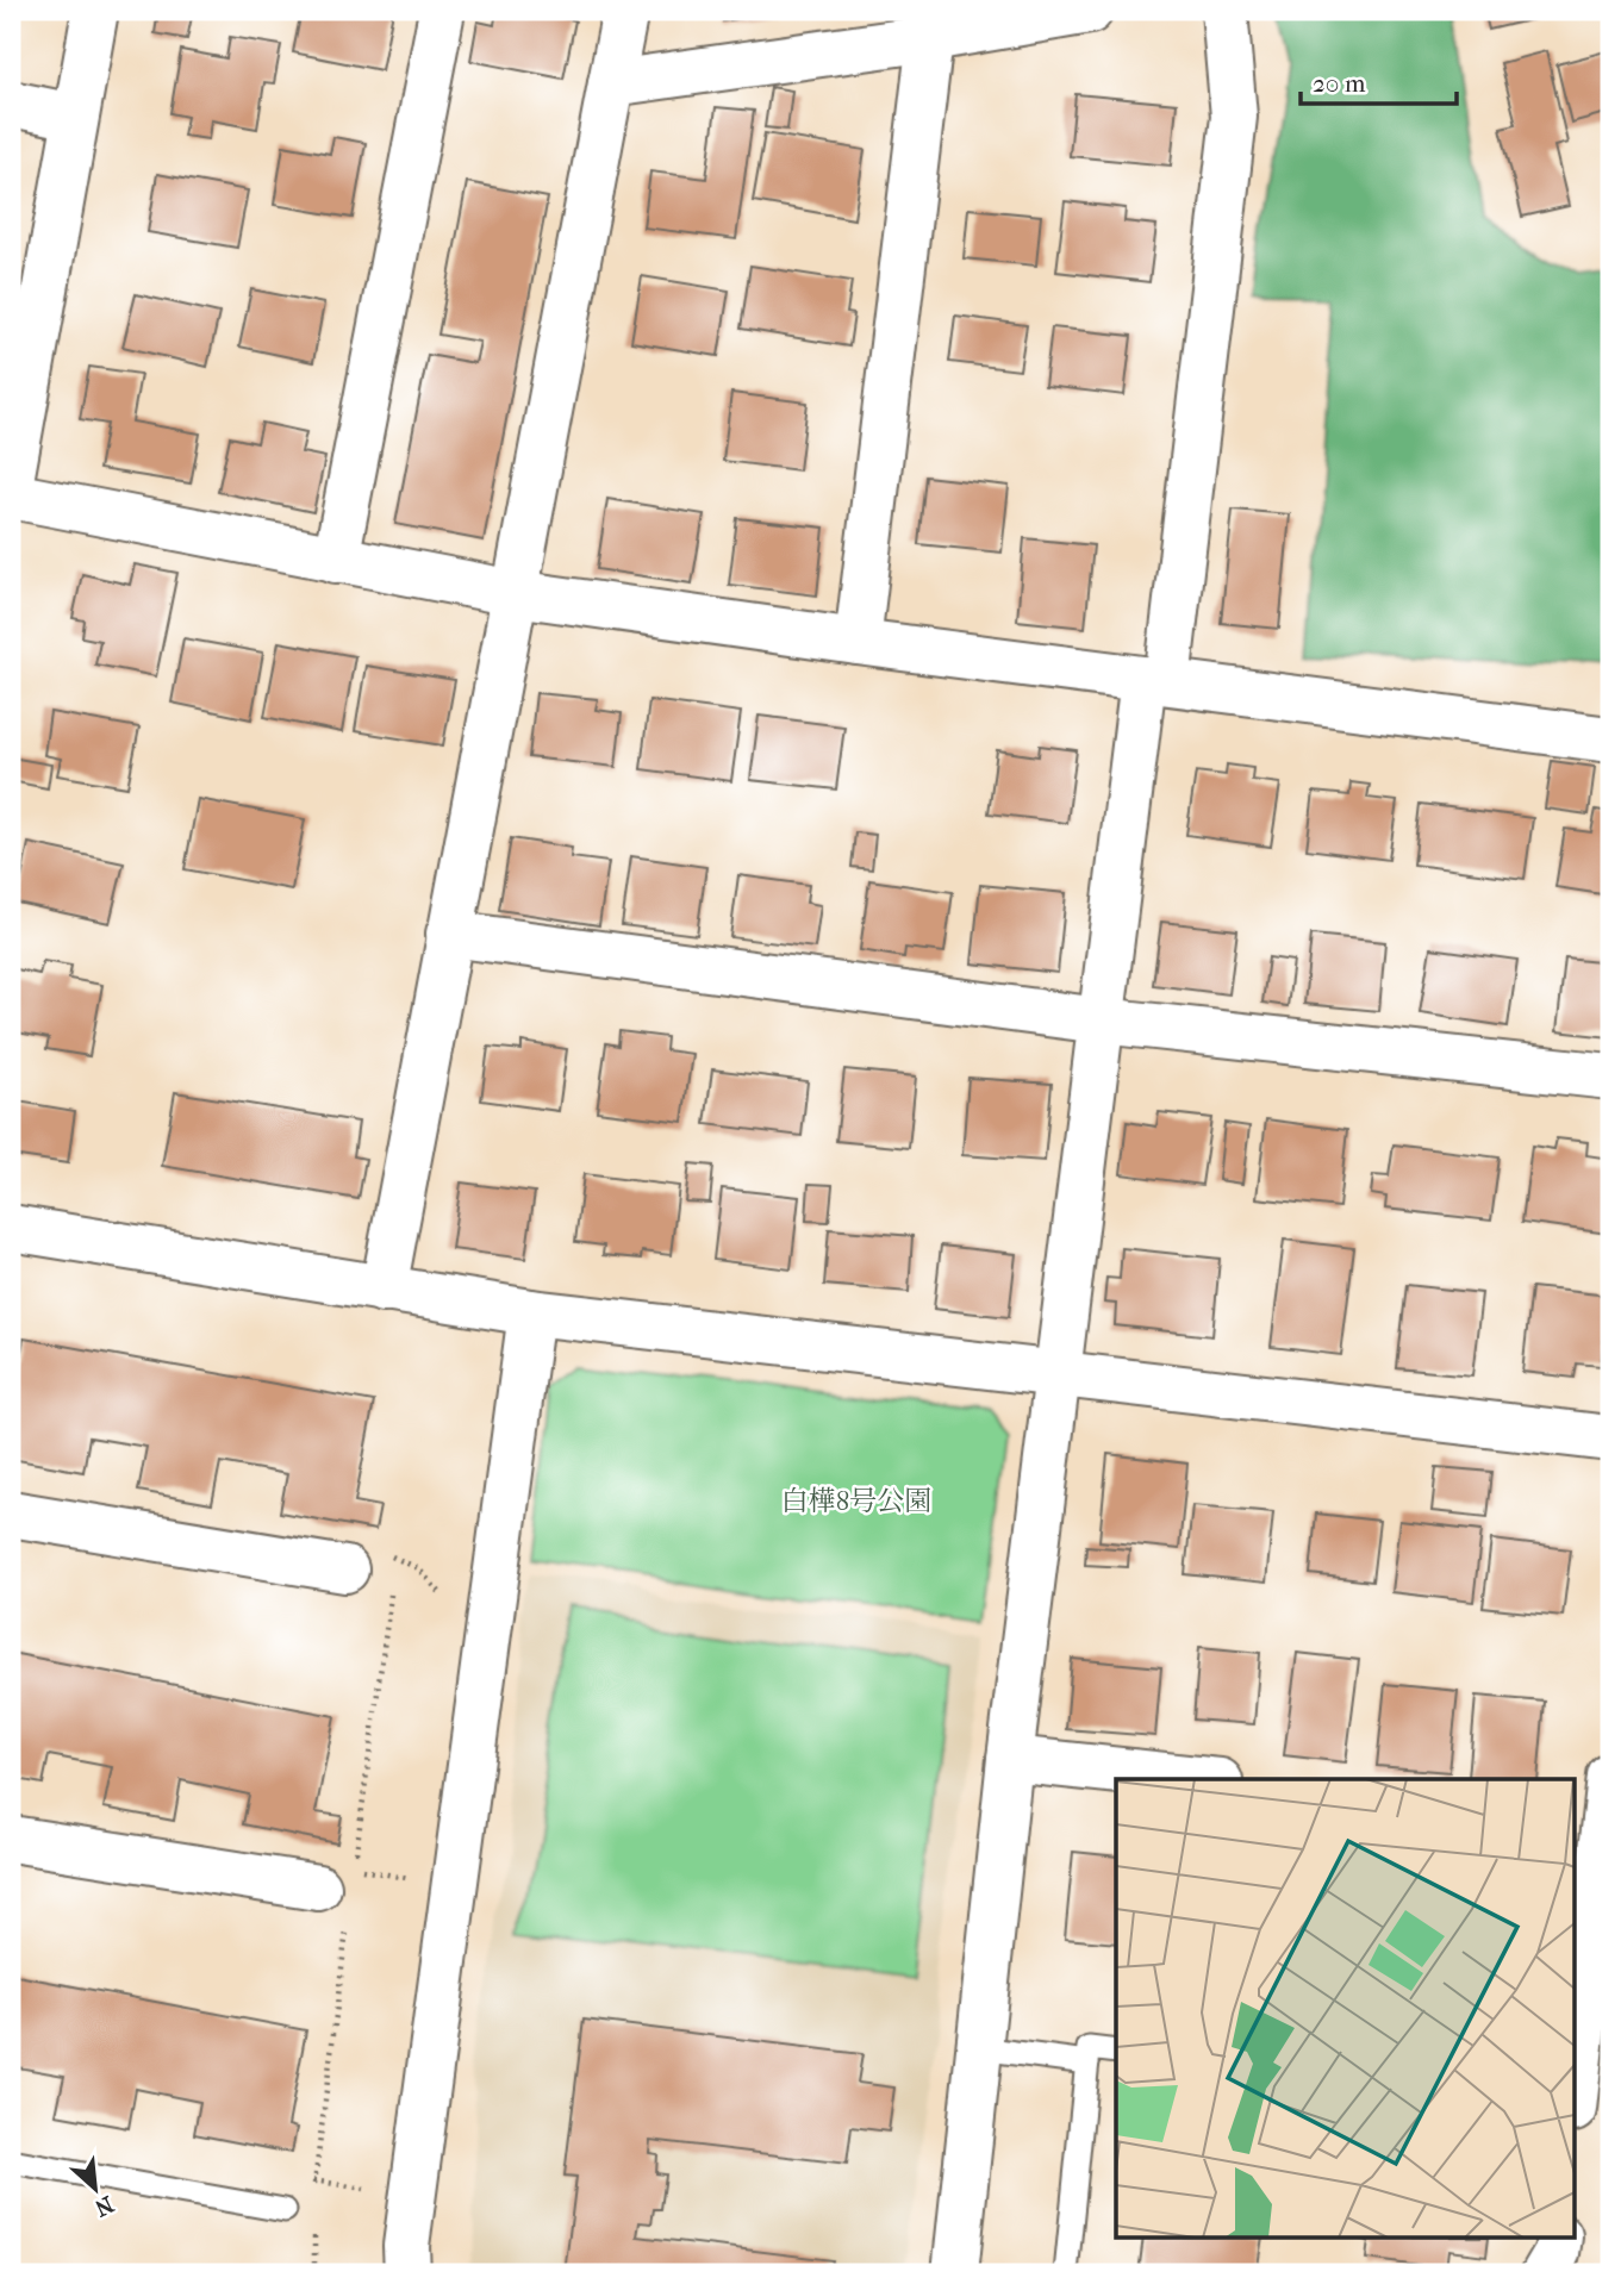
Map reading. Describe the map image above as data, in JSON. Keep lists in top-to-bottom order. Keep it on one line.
{"parks":["白樺8号公園"],"scale_bar":"20 m","north":"bottom right"}
